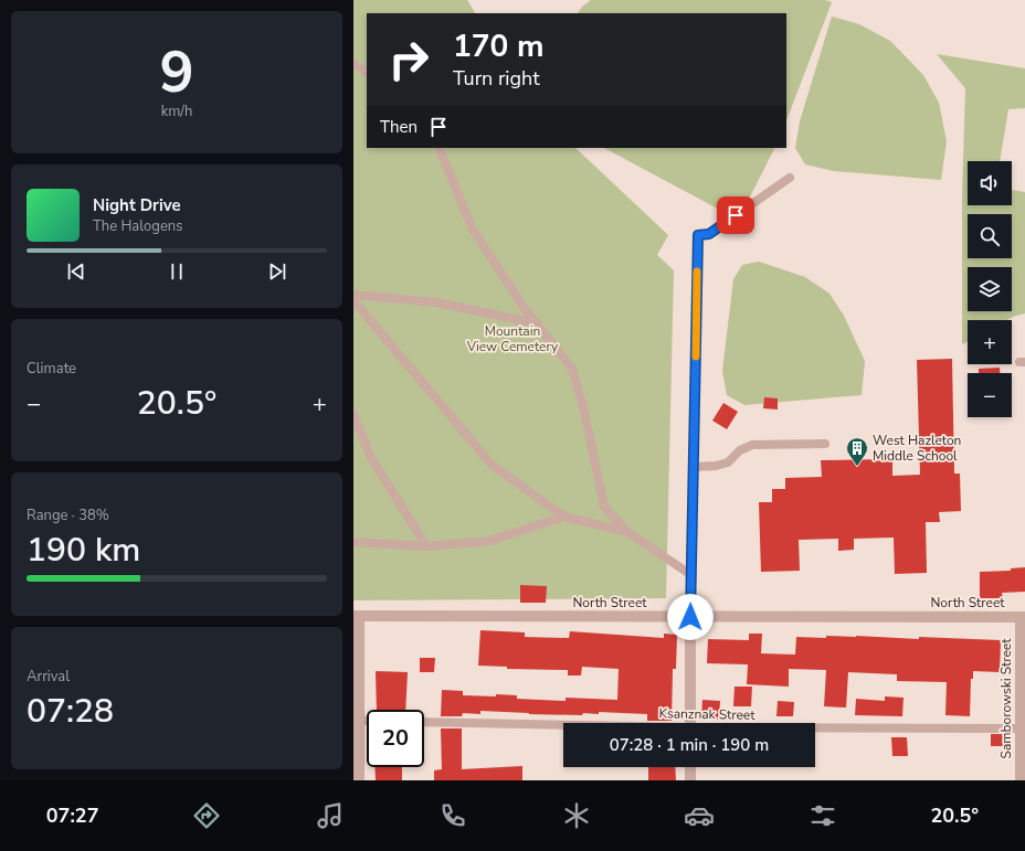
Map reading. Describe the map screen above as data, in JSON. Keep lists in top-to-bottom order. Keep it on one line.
{"streets":{"street":["North Street","Samborowski Street"],"lane":["Ksanznak Street"]},"crossings":[["North Street","Samborowski Street"],["Samborowski Street","Ksanznak Street"]],"parks":["Mountain View Cemetery"],"places":{"building":["West Hazleton Middle School"]},"page":{"tile":[["9","km/h"],"Climate",["Range · 38%","190 km"],["Arrival","07:28"]],"turn":["170 m","Turn right"],"then":"Then","map_buttons":["+","−"],"song":["Night Drive","The Halogens"],"heat":["−","20.5°","+"],"limit":"20","trip":"07:28 · 1 min · 190 m","tabs":["07:27","20.5°"]}}
